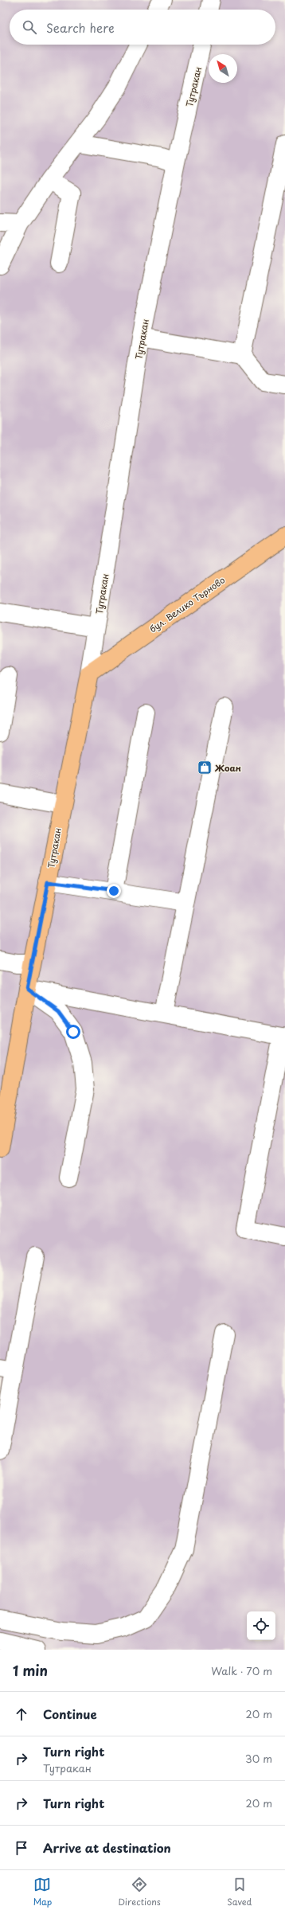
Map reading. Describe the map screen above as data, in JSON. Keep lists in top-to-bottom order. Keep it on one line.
{"streets":{"main road":["Тутракан","бул. Велико Търново"]},"crossings":[["Тутракан","бул. Велико Търново"]],"places":{"shop":["Жоан"]},"north":"top left","page":{"search":"Search here","heading":["1 min","Walk · 70 m"],"list":[["Continue","20 m"],["Turn right","Тутракан","30 m"],["Turn right","20 m"],"Arrive at destination"],"nav":["Map","Directions","Saved"]}}
